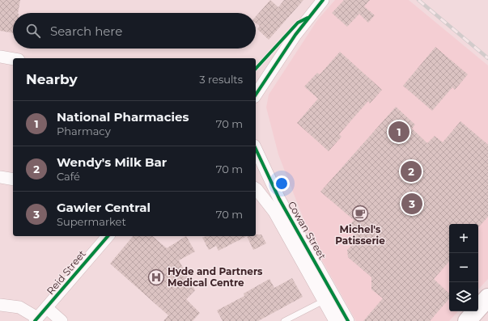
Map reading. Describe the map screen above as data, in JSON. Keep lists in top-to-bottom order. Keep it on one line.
{"streets":{"street":["Cowan Street","Reid Street"]},"places":{"cafe":["Michel's Patisserie"],"hospital":["Hyde and Partners Medical Centre"]},"page":{"search":"Search here","heading":["Nearby","3 results"],"list":[{"mark":"1","name":"National Pharmacies","note":"Pharmacy","value":"70 m"},{"mark":"2","name":"Wendy's Milk Bar","note":"Café","value":"70 m"},{"mark":"3","name":"Gawler Central","note":"Supermarket","value":"70 m"}],"pins":["1","2","3"],"map_buttons":["+","−"]}}
